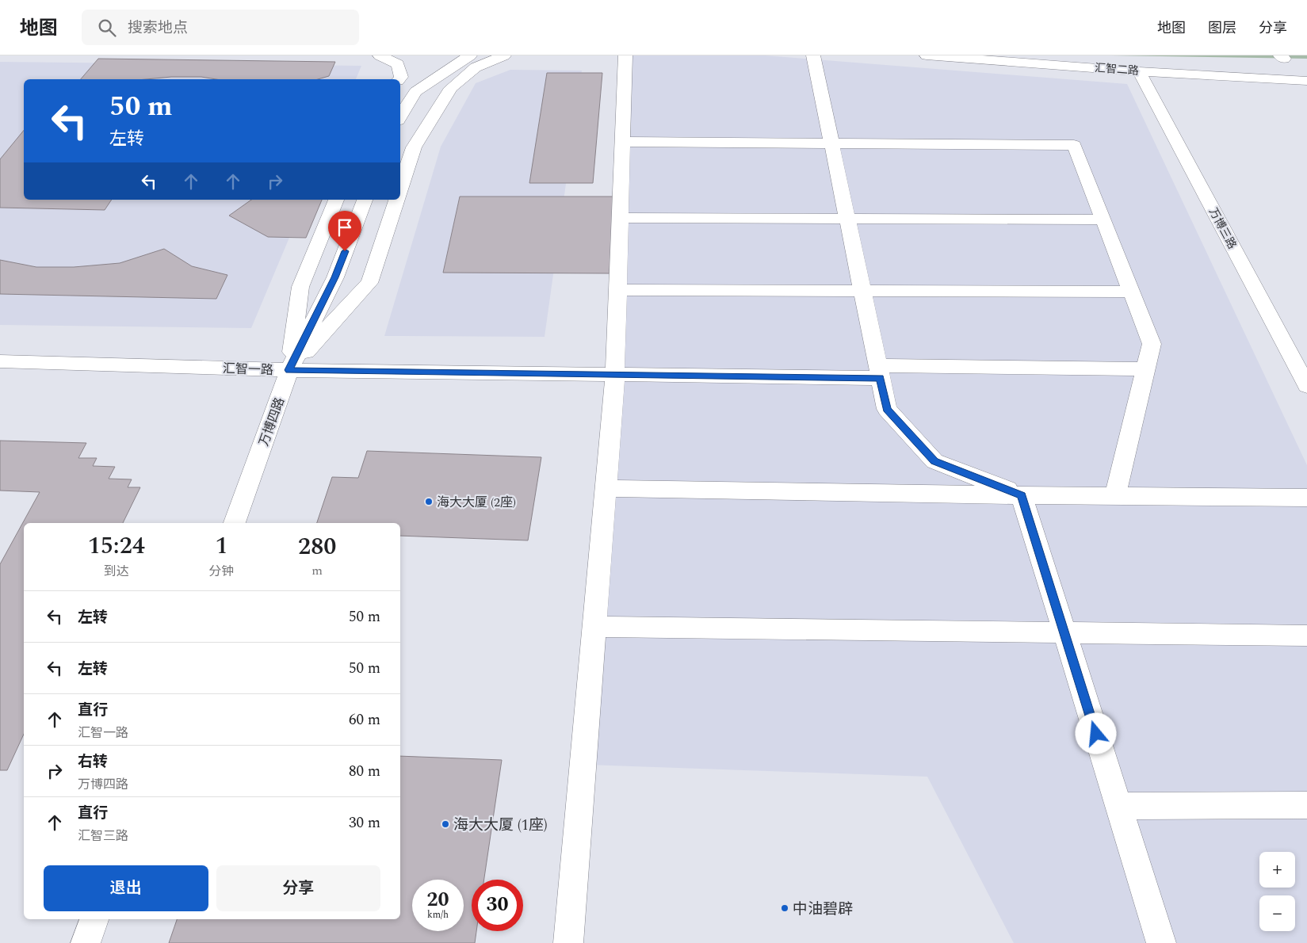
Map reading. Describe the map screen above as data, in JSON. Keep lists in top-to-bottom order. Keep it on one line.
{"streets":{"street":["汇智二路","万博三路","汇智一路","万博四路"]},"crossings":[["汇智二路","万博三路"],["汇智一路","万博四路"]],"places":["海大大厦 (2座)","海大大厦 (1座)","中油碧辟"],"page":{"header":"地图","search":"搜索地点","nav":["地图","图层","分享"],"turn":["50 m","左转"],"eta":["15:24","到达","1","分钟","280","m"],"list":[{"name":"左转","value":"50 m"},{"name":"左转","value":"50 m"},{"name":"直行","note":"汇智一路","value":"60 m"},{"name":"右转","note":"万博四路","value":"80 m"},{"name":"直行","note":"汇智三路","value":"30 m"}],"map_buttons":["+","−"],"buttons":["退出","分享"],"speed":"20 km/h","limit":"30"}}
